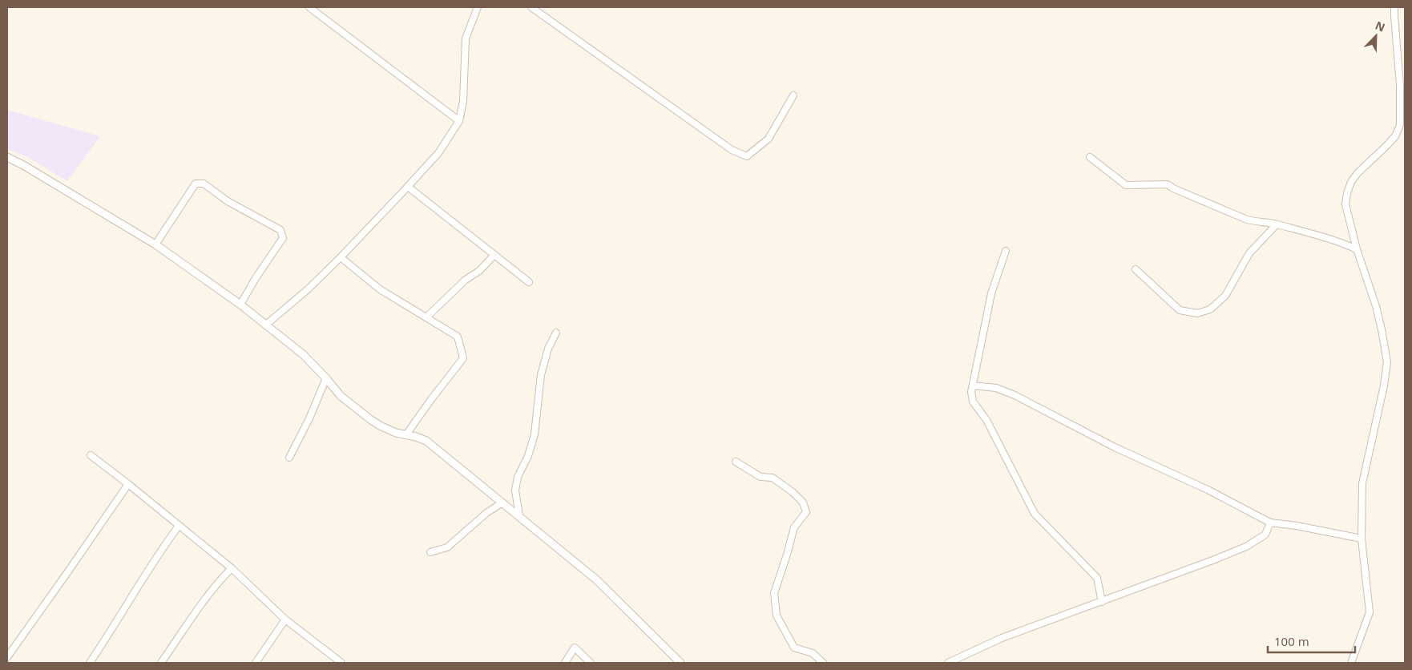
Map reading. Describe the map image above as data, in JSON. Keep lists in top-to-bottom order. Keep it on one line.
{"scale_bar":"100 m","north":"top right"}
